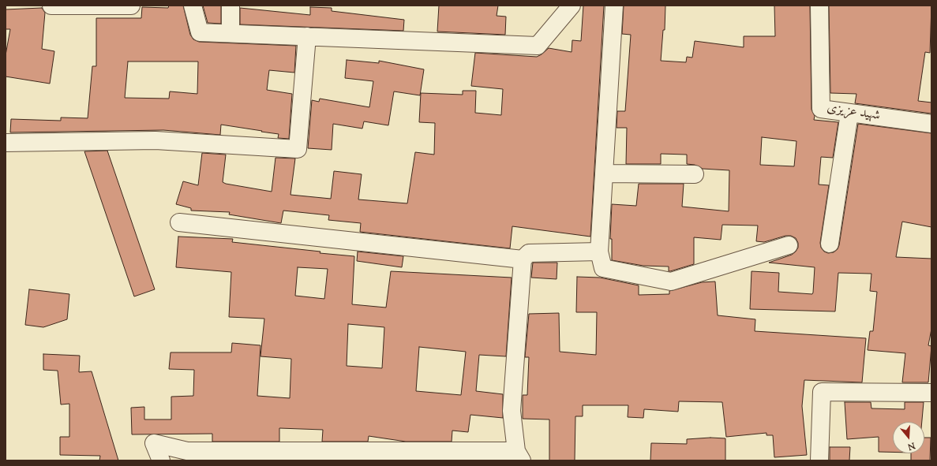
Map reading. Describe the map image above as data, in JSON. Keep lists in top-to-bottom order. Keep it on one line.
{"streets":{"street":["شهید عزیزی"]},"north":"bottom"}
